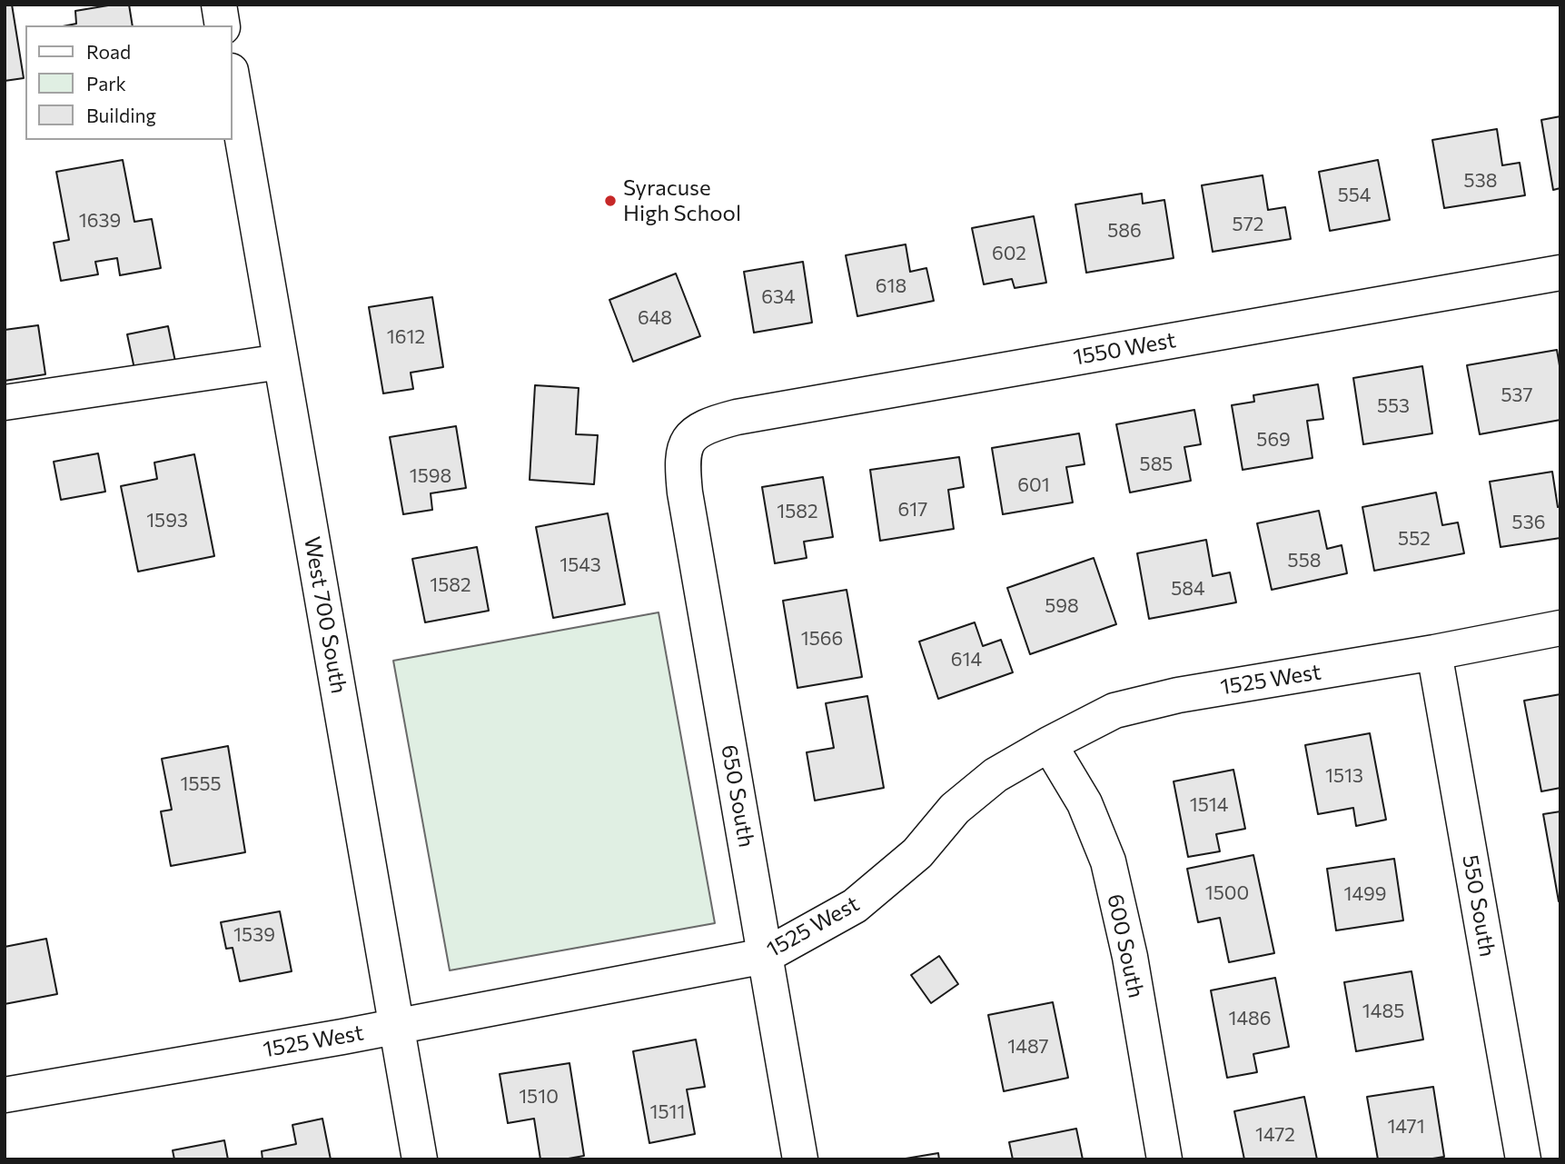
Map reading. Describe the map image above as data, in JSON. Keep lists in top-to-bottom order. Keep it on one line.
{"streets":{"street":["1550 West","West 700 South","1525 West","650 South","550 South","600 South"]},"crossings":[["1550 West","650 South"],["West 700 South","1525 West"],["1525 West","650 South"],["1525 West","550 South"],["1525 West","600 South"]],"places":["Syracuse High School"],"house_numbers":["538","554","1639","572","586","602","618","634","648","1612","537","553","569","585","1598","601","617","1582","1593","536","552","558","1543","1582","584","598","1566","614","1513","1555","1514","1500","1499","1539","1485","1486","1487","1510","1511","1471","1472"],"legend":["Road","Park","Building"]}
